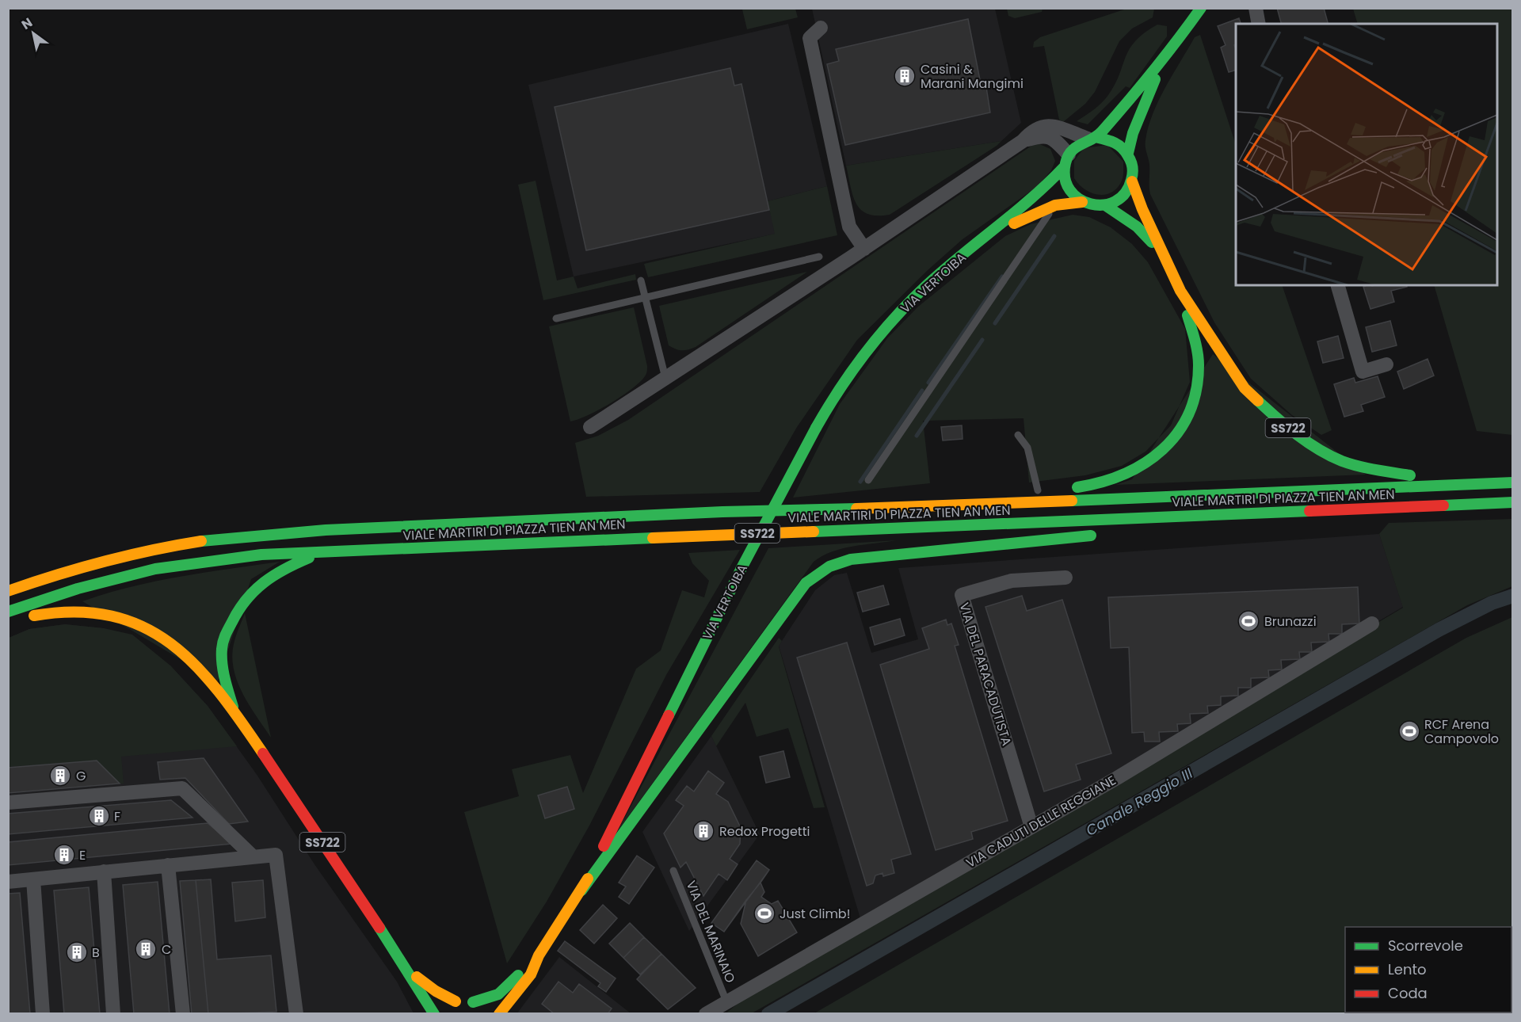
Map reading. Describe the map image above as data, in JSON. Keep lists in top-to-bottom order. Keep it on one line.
{"streets":{"main road":["VIA VERTOIBA","SS722","VIALE MARTIRI DI PIAZZA TIEN AN MEN"],"street":["VIA DEL PARACADUTISTA","VIA CADUTI DELLE REGGIANE"],"lane":["VIA DEL MARINAIO"]},"crossings":[["VIA VERTOIBA","SS722"],["SS722","VIALE MARTIRI DI PIAZZA TIEN AN MEN"],["VIA DEL PARACADUTISTA","VIA CADUTI DELLE REGGIANE"],["VIA CADUTI DELLE REGGIANE","VIA DEL MARINAIO"]],"water":["Canale Reggio III"],"places":{"building":["Casini & Marani Mangimi","G","F","Redox Progetti","E","C","B"],"sports":["Brunazzi","RCF Arena Campovolo","Just Climb!"]},"legend":["Scorrevole","Lento","Coda"],"north":"top left"}
